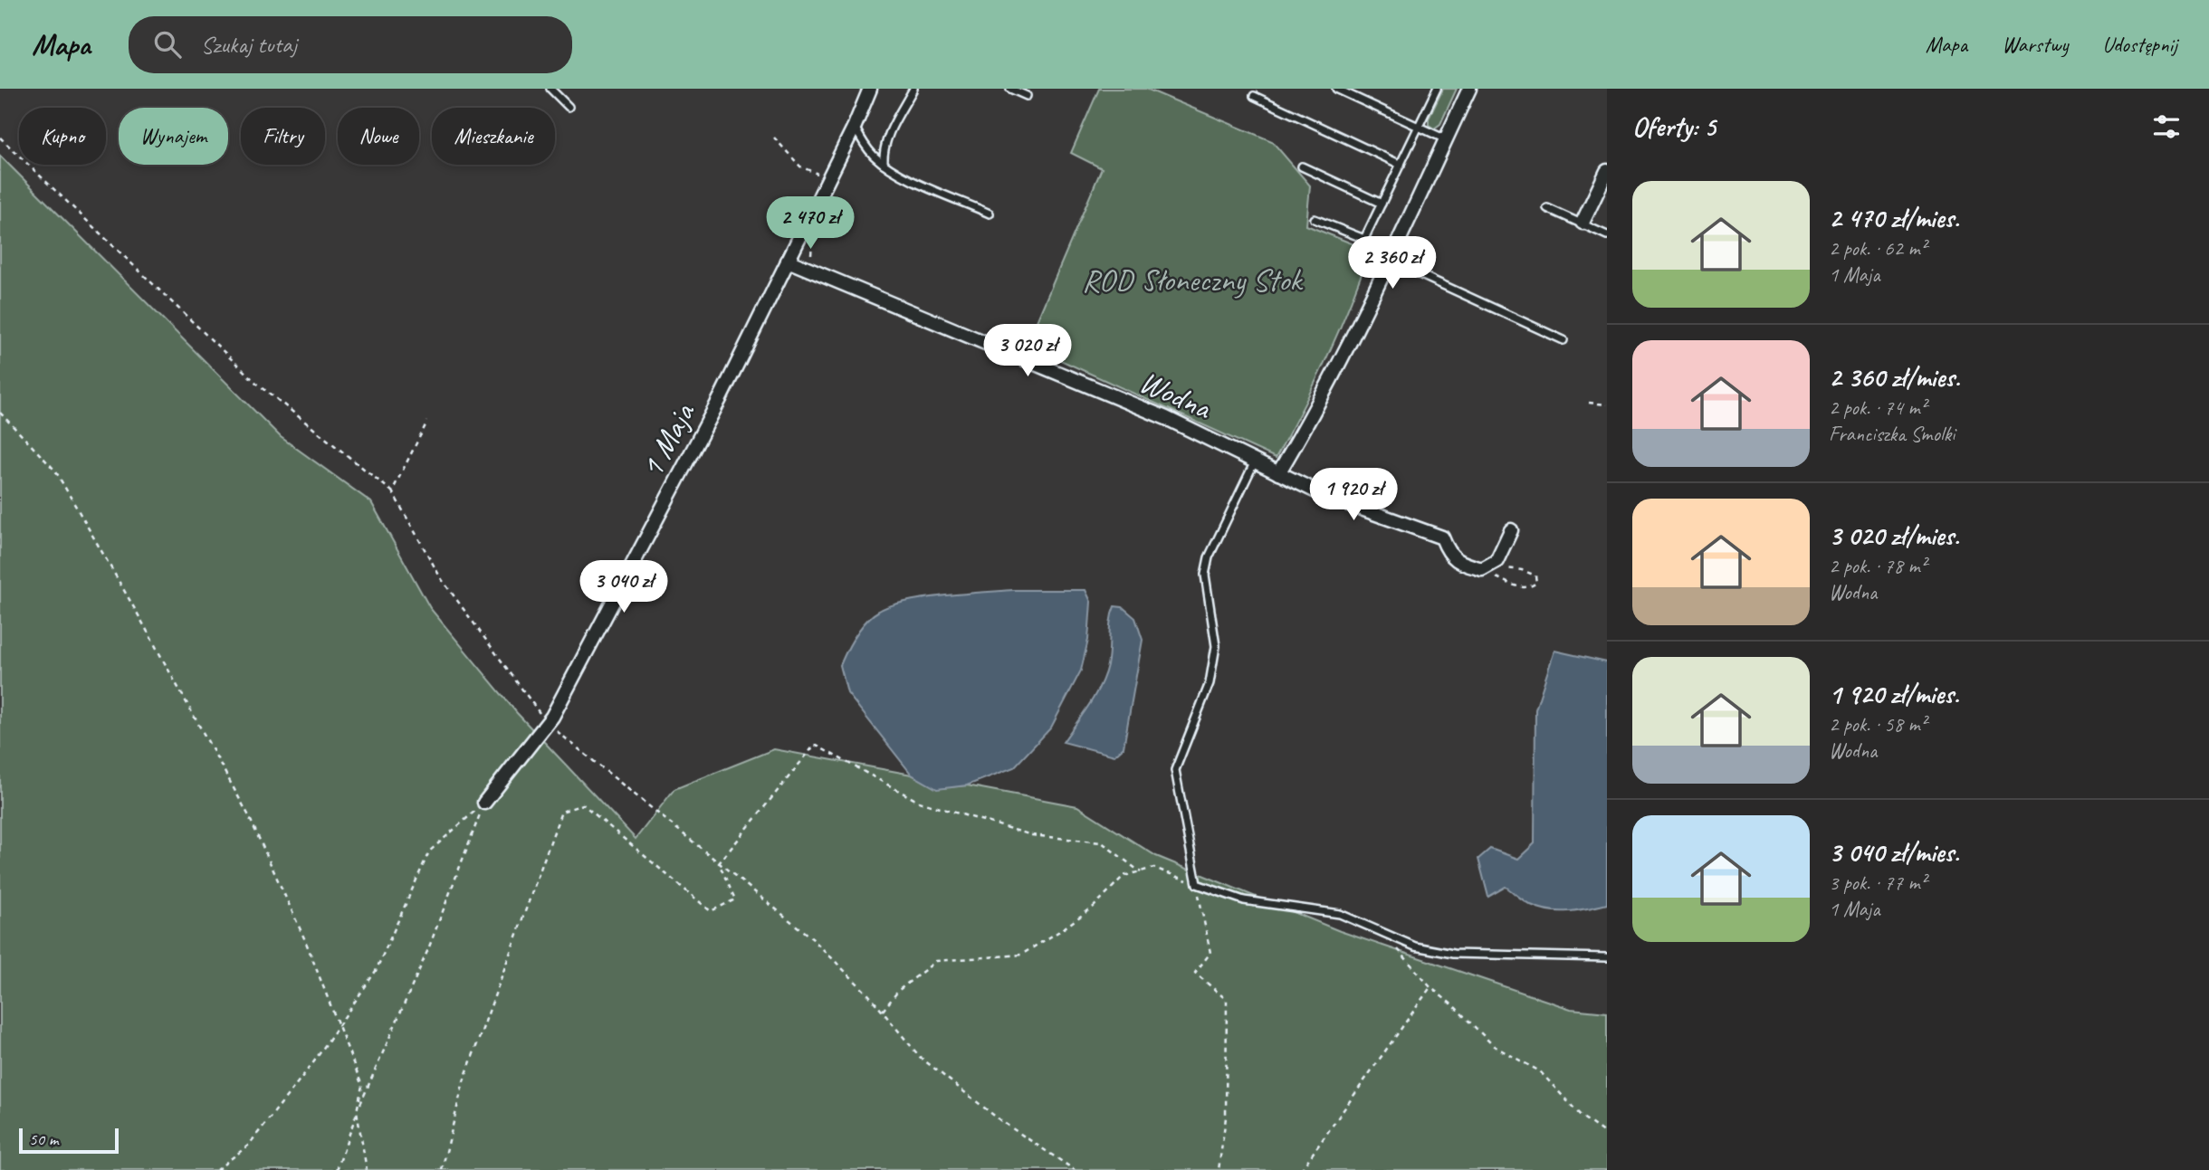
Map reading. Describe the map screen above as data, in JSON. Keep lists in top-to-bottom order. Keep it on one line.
{"streets":{"street":["Wodna","1 Maja"]},"crossings":[["Wodna","1 Maja"]],"parks":["ROD Słoneczny Stok"],"scale_bar":"50 m","page":{"header":"Mapa","search":"Szukaj tutaj","nav":["Mapa","Warstwy","Udostępnij"],"heading":"Oferty: 5","chip":["Kupno","Wynajem","Filtry","Nowe","Mieszkanie"],"list":[{"name":"2 470 zł/mies.","note":"2 pok. · 62 m² · 1 Maja"},{"name":"2 360 zł/mies.","note":"2 pok. · 74 m² · Franciszka Smolki"},{"name":"3 020 zł/mies.","note":"2 pok. · 78 m² · Wodna"},{"name":"1 920 zł/mies.","note":"2 pok. · 58 m² · Wodna"},{"name":"3 040 zł/mies.","note":"3 pok. · 77 m² · 1 Maja"}],"price":["2 470 zł","2 360 zł","3 020 zł","1 920 zł","3 040 zł"],"scale":"50 m"}}
